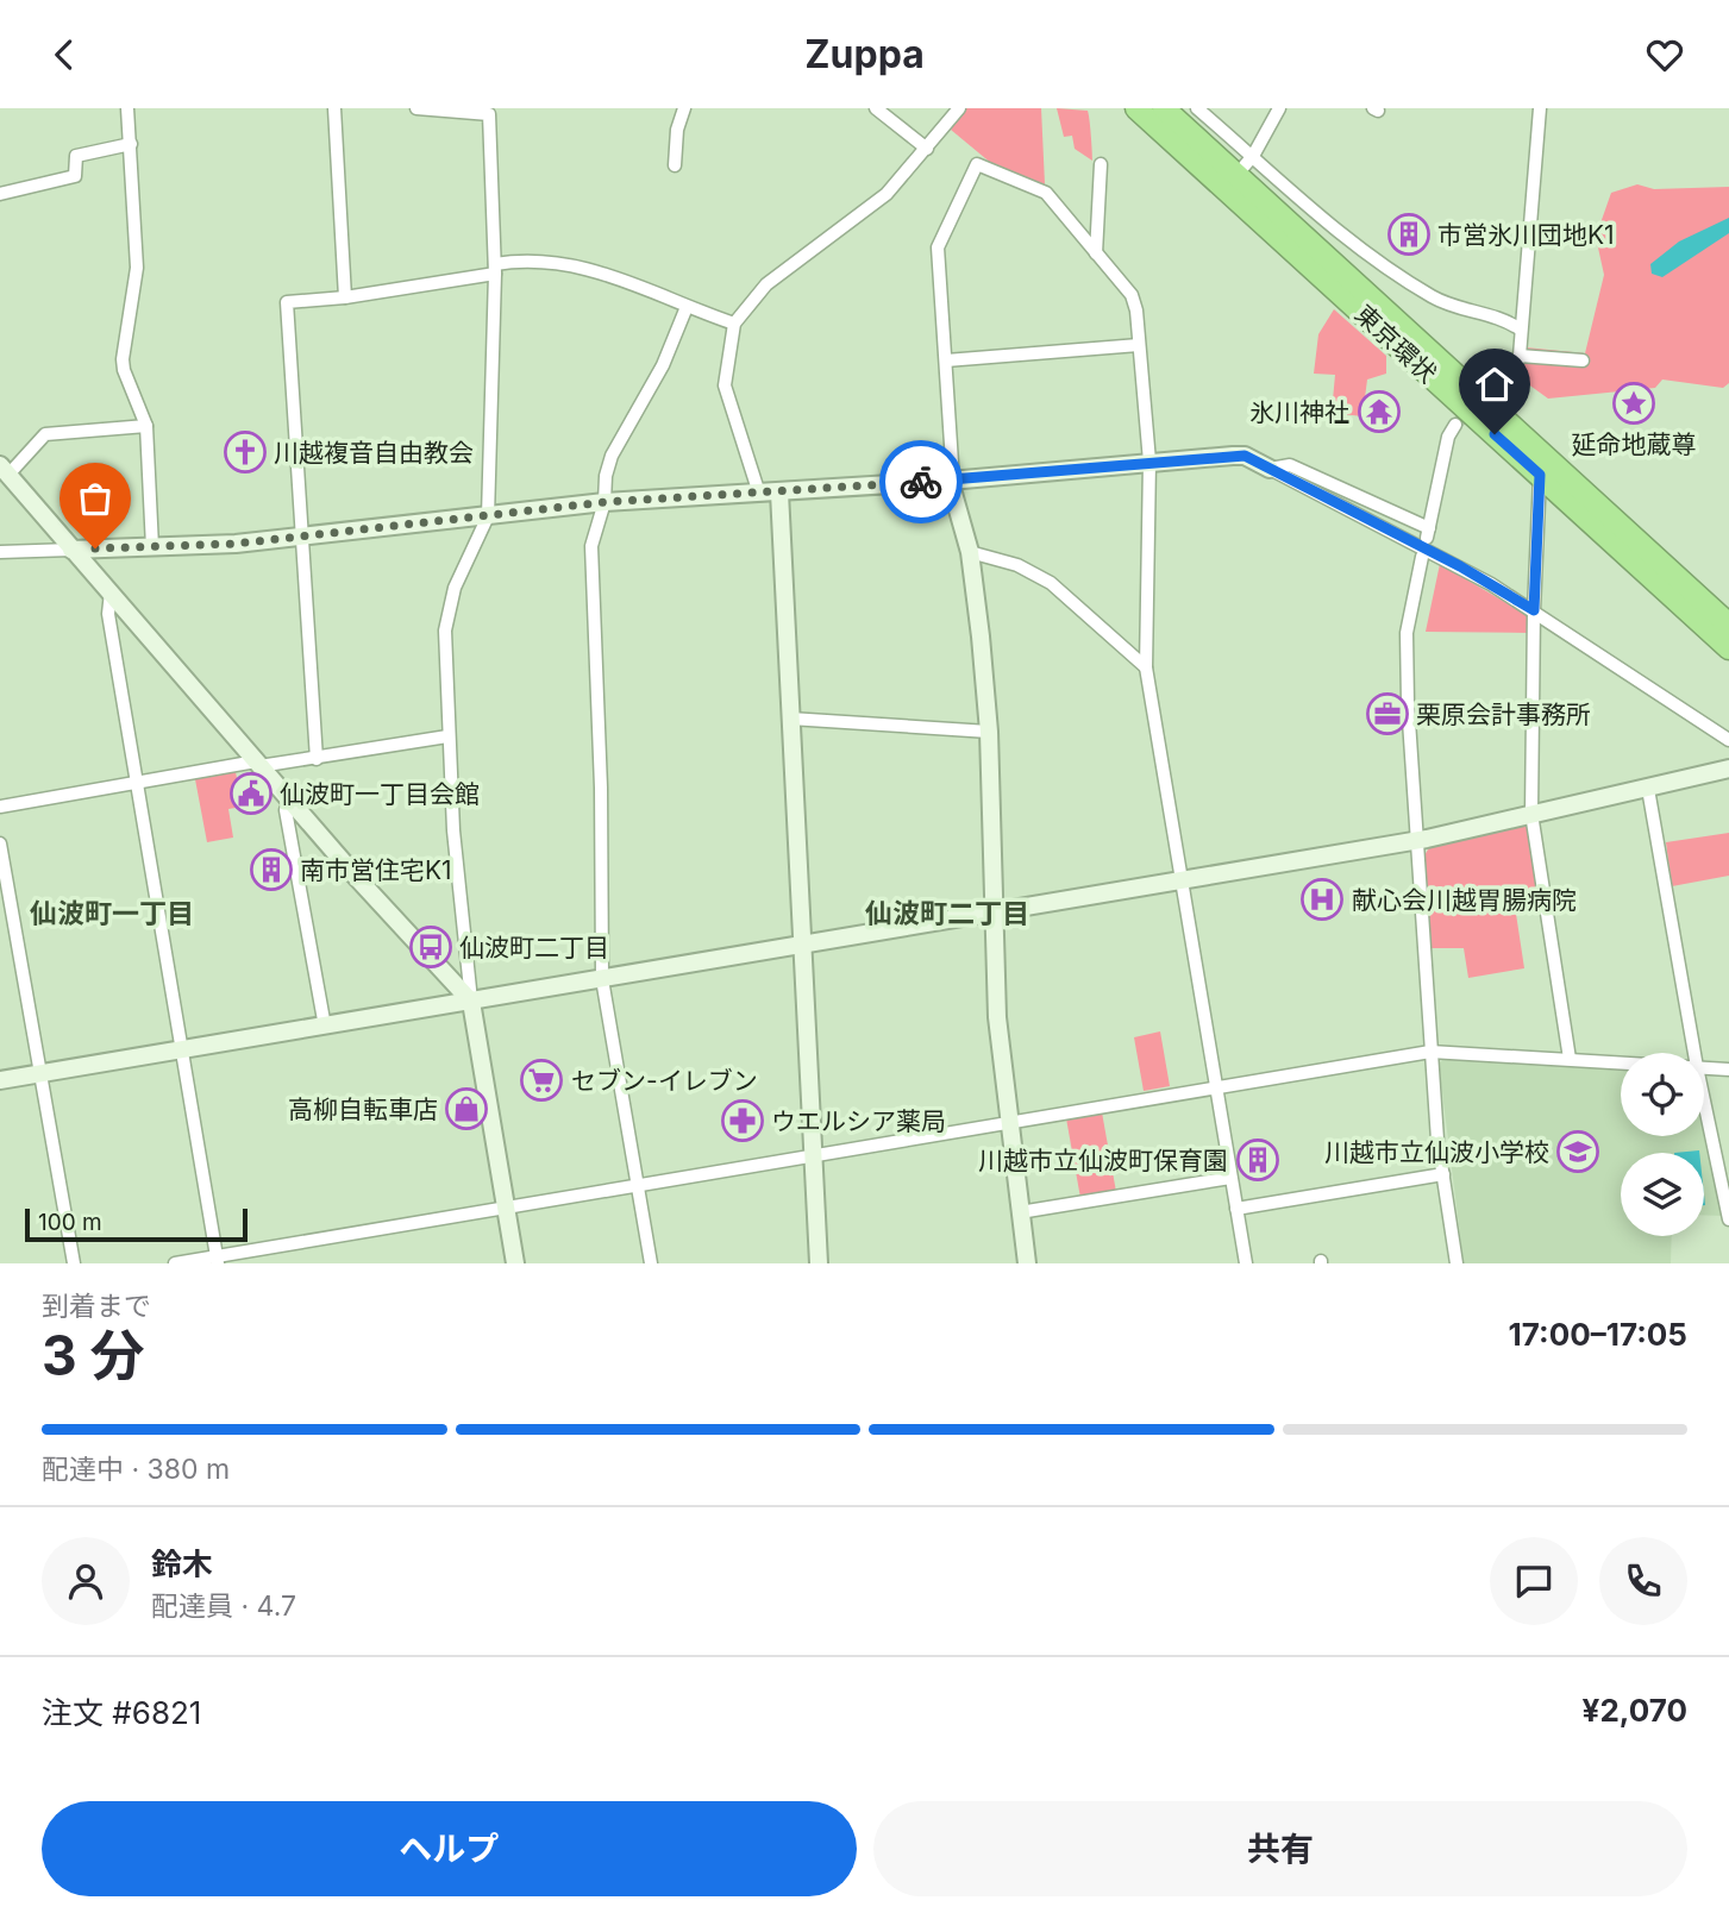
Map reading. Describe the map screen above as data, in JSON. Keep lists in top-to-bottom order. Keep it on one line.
{"streets":{"highway":["東京環状"]},"districts":["仙波町一丁目","仙波町二丁目"],"places":{"building":["市営氷川団地K1","南市営住宅K1","川越市立仙波町保育園"],"place":["延命地蔵尊"],"temple":["氷川神社"],"church":["川越複音自由教会"],"office":["栗原会計事務所"],"public building":["仙波町一丁目会館"],"hospital":["献心会川越胃腸病院"],"bus stop":["仙波町二丁目"],"supermarket":["セブン-イレブン"],"shop":["高柳自転車店"],"pharmacy":["ウエルシア薬局"],"school or university":["川越市立仙波小学校"]},"scale_bar":"100 m","page":{"header":"Zuppa","scale":"100 m","heading":["3 分","到着まで","17:00–17:05"],"panel":["鈴木","配達員 · 4.7","注文 #6821","¥2,070"],"bar":"配達中 · 380 m","buttons":["ヘルプ","共有"]}}
